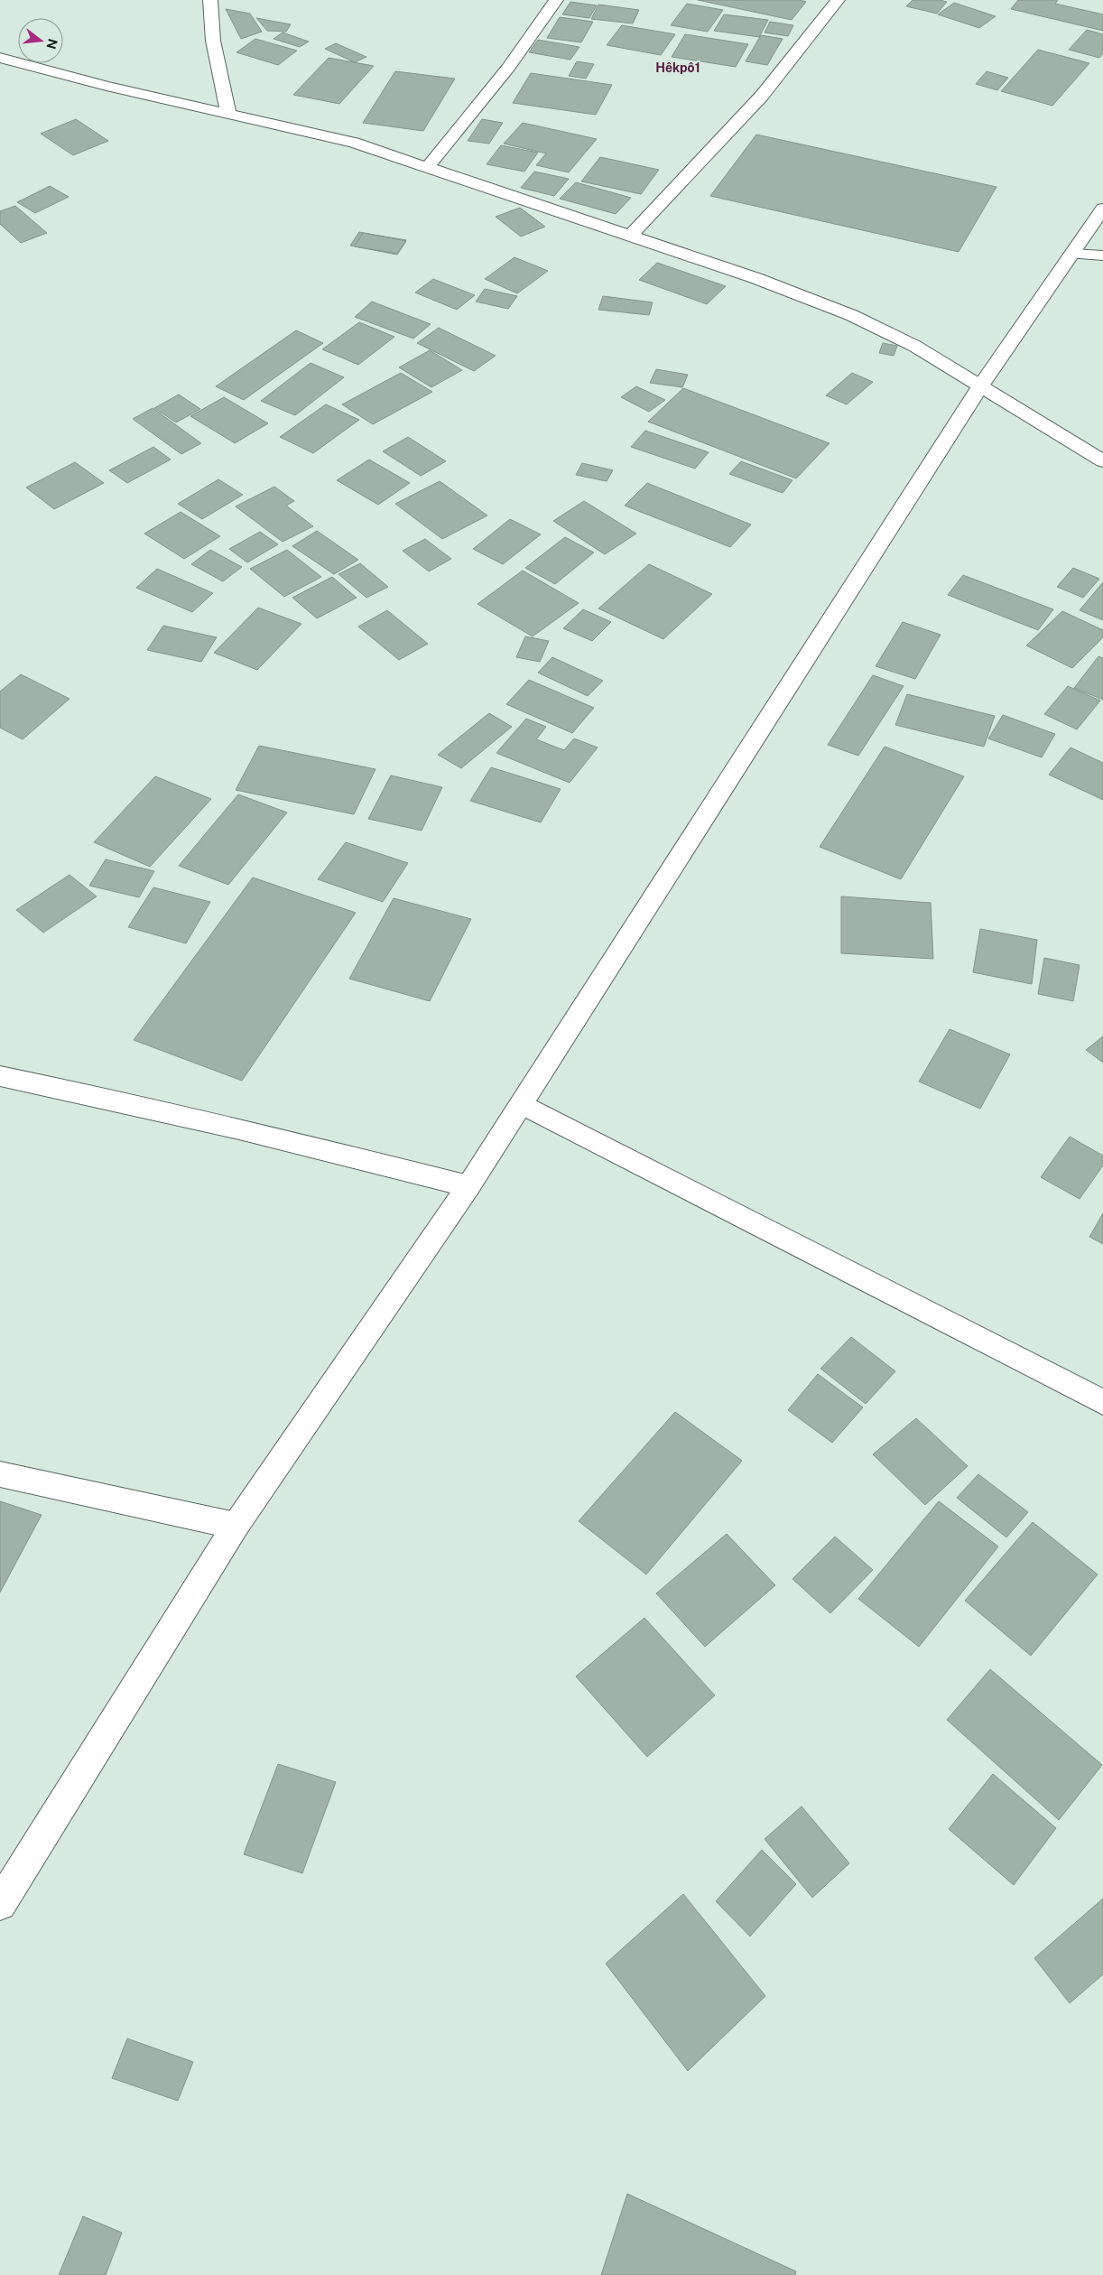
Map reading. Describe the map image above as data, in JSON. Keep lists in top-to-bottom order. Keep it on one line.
{"districts":["Hêkpô1"],"north":"right"}
